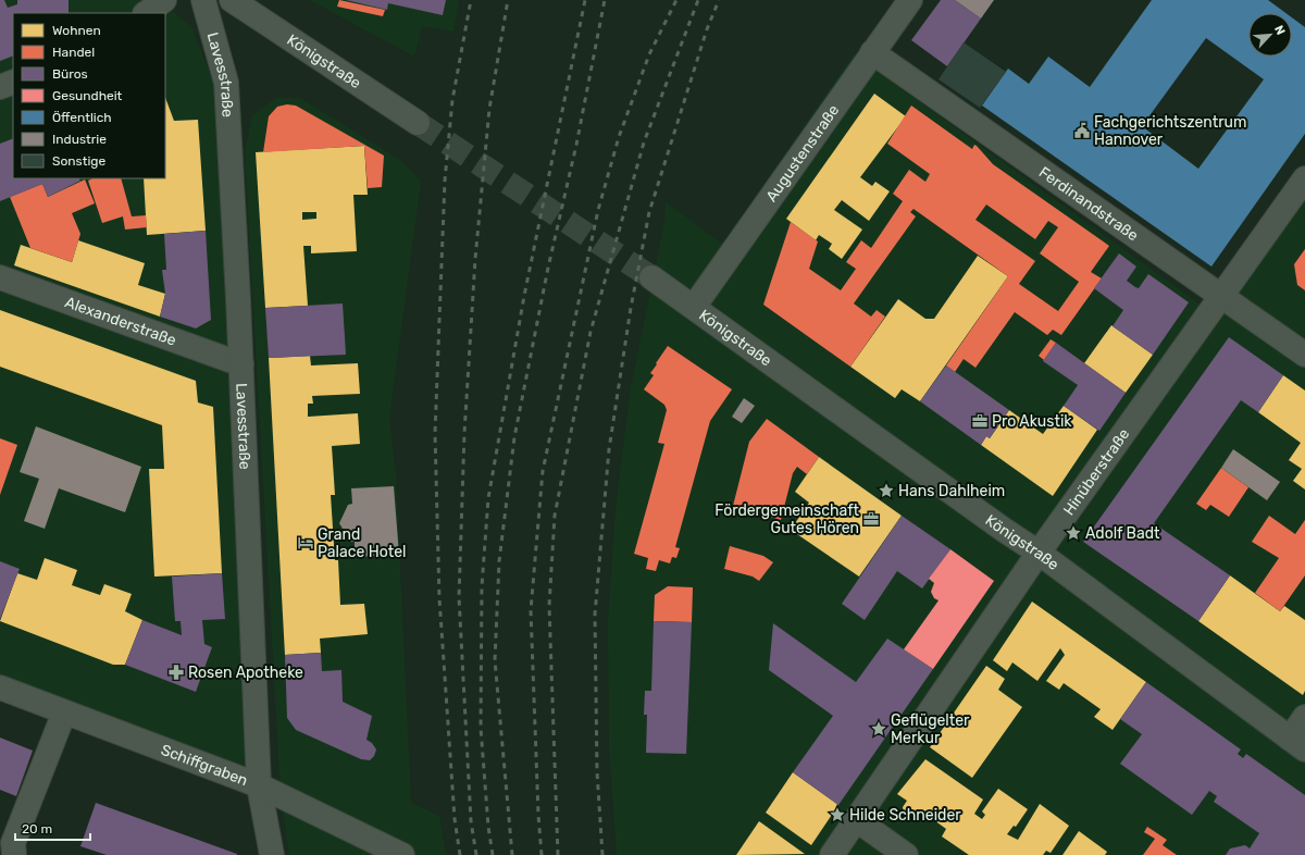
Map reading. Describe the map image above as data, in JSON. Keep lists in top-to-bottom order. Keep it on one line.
{"streets":{"street":["Königstraße","Lavesstraße","Augustenstraße","Ferdinandstraße","Alexanderstraße","Hinüberstraße","Schiffgraben"]},"crossings":[["Königstraße","Augustenstraße"],["Königstraße","Hinüberstraße"],["Lavesstraße","Alexanderstraße"],["Lavesstraße","Schiffgraben"],["Augustenstraße","Ferdinandstraße"],["Ferdinandstraße","Hinüberstraße"]],"places":{"public building":["Fachgerichtszentrum Hannover"],"office":["Pro Akustik","Fördergemeinschaft Gutes Hören"],"place":["Hans Dahlheim","Adolf Badt","Geflügelter Merkur","Hilde Schneider"],"hotel":["Grand Palace Hotel"],"pharmacy":["Rosen Apotheke"]},"legend":["Wohnen","Handel","Büros","Gesundheit","Öffentlich","Industrie","Sonstige"],"scale_bar":"20 m","north":"top right"}
